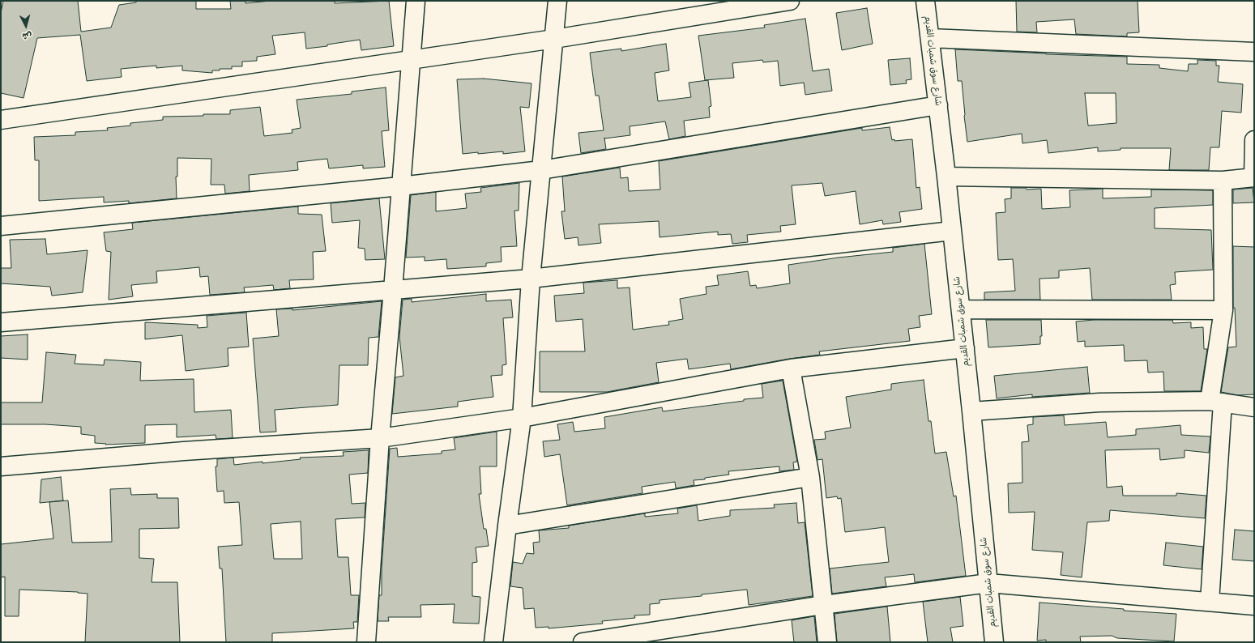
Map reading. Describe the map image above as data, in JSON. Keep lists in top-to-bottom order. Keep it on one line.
{"streets":{"street":["شارع سوق شمبات القديم"]},"north":"bottom"}
